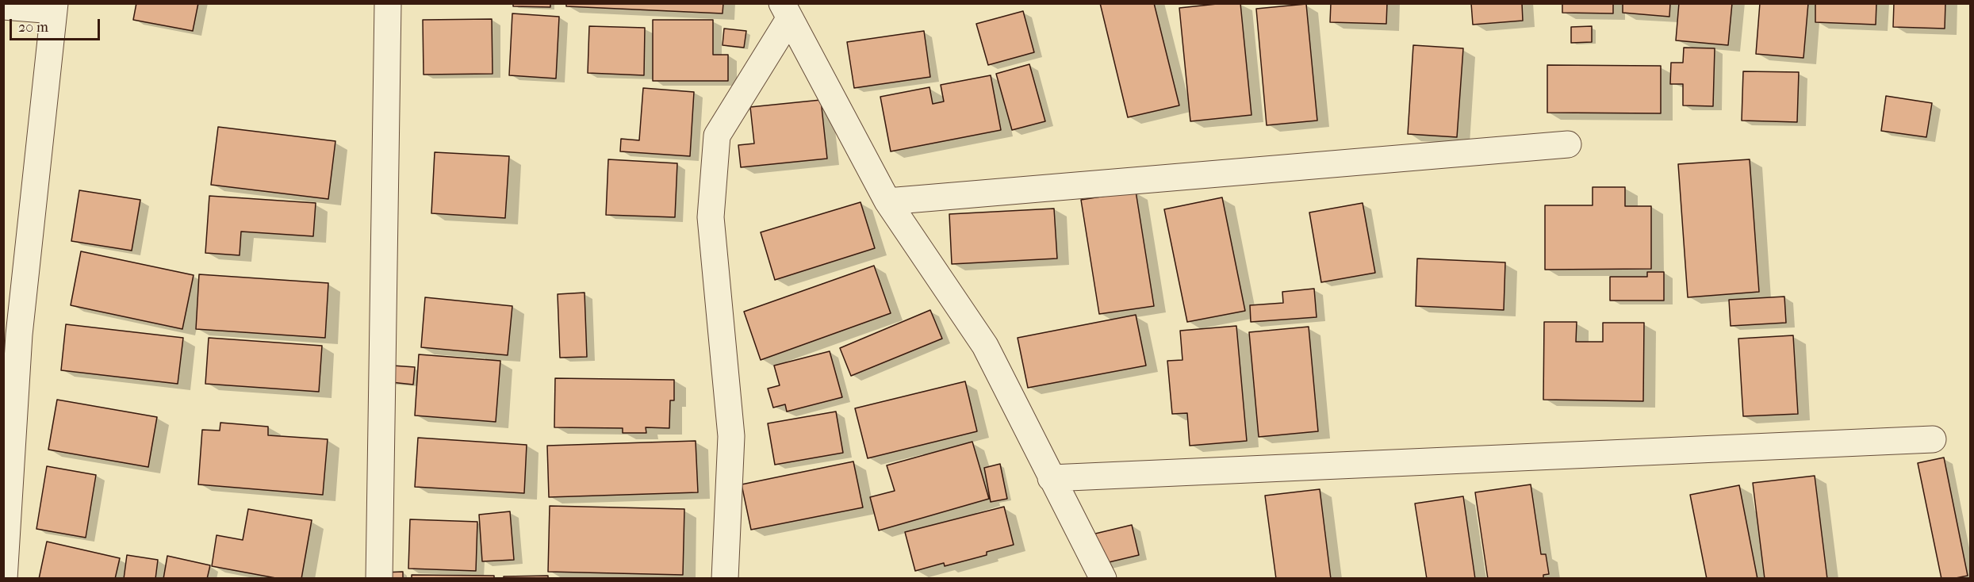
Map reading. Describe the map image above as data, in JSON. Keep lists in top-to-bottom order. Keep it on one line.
{"scale_bar":"20 m"}
